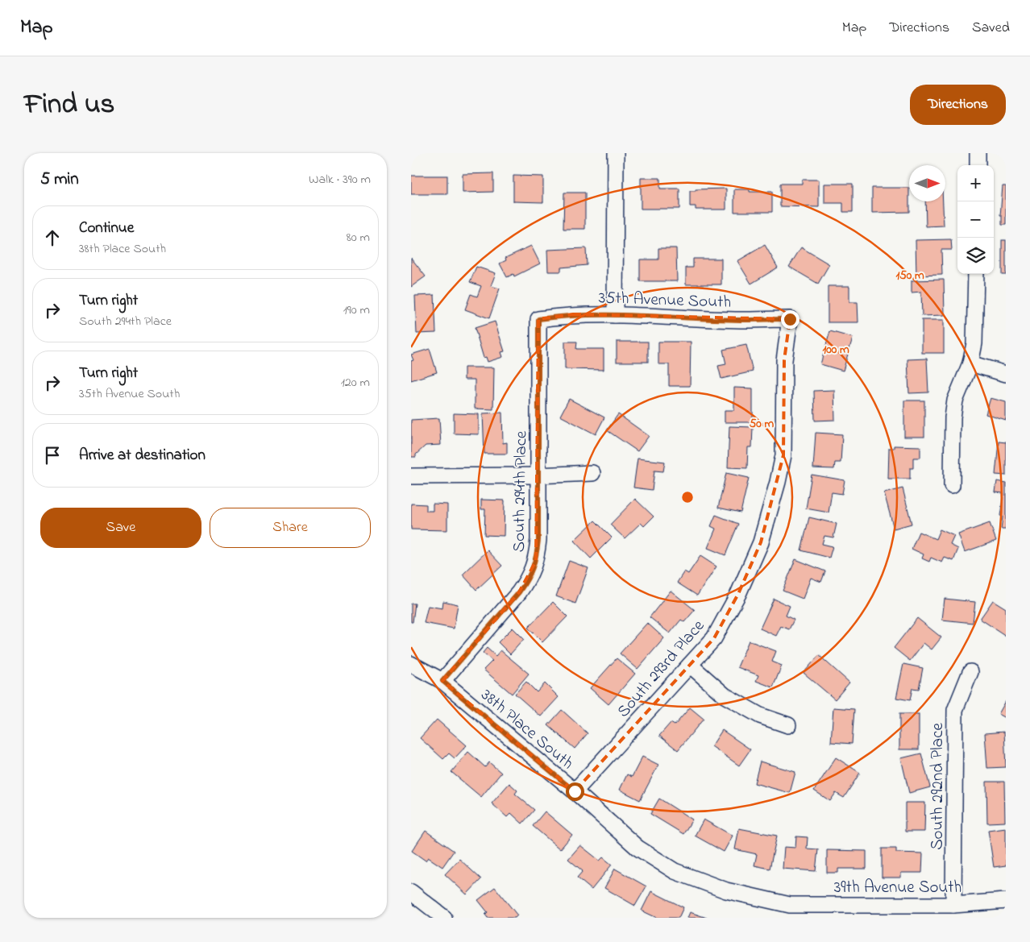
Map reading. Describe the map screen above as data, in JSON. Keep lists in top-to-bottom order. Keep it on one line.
{"streets":{"street":["35th Avenue South","South 294th Place","South 293rd Place","38th Place South","South 292nd Place","39th Avenue South"]},"crossings":[["35th Avenue South","South 294th Place"],["35th Avenue South","South 293rd Place"],["South 294th Place","38th Place South"],["South 293rd Place","38th Place South"],["38th Place South","39th Avenue South"],["South 292nd Place","39th Avenue South"]],"north":"right","page":{"header":"Map","nav":["Map","Directions","Saved"],"title":"Find us","buttons":["Directions",["Save","Share"]],"heading":["5 min","Walk · 390 m"],"map_buttons":["+","−"],"list":[["Continue","38th Place South","80 m"],["Turn right","South 294th Place","190 m"],["Turn right","35th Avenue South","120 m"],"Arrive at destination"]},"rings":["150 m","100 m","50 m"]}
